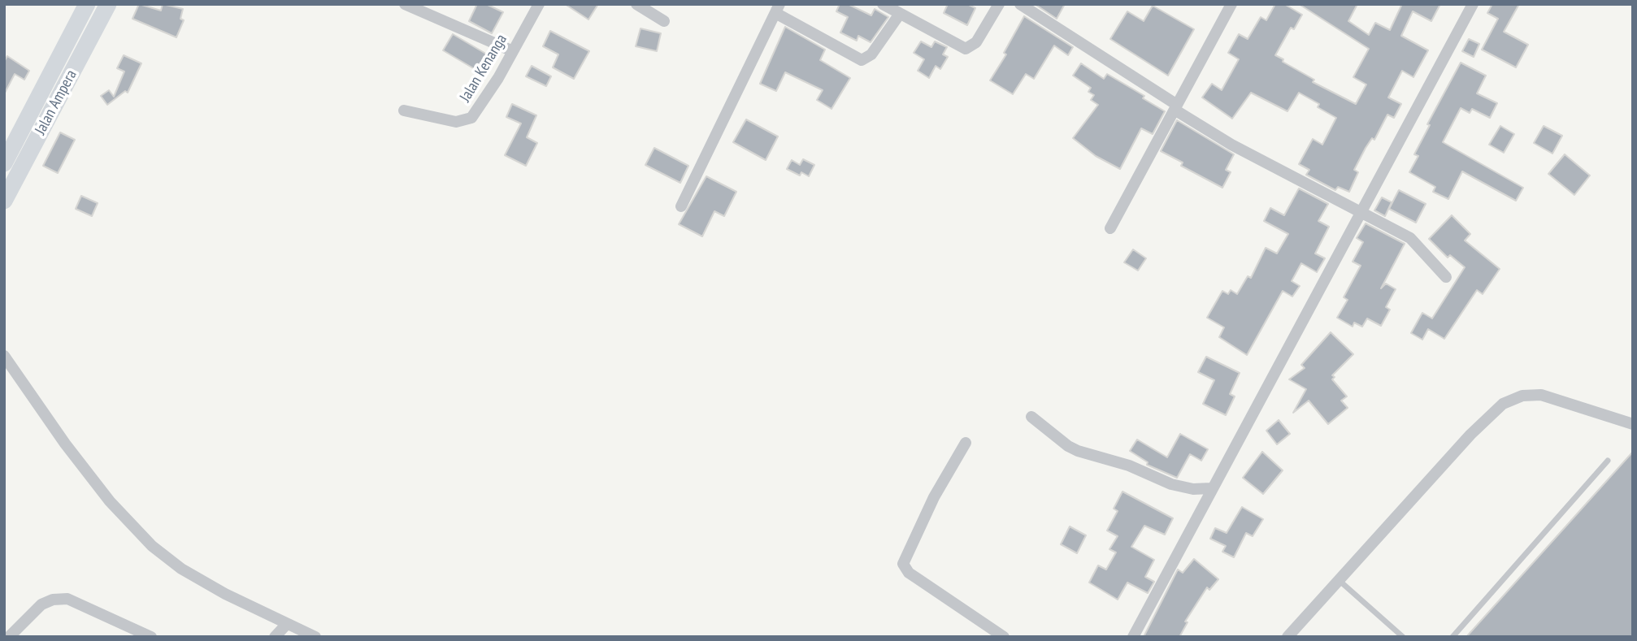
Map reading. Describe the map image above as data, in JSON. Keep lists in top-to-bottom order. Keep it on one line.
{"streets":{"main road":["Jalan Ampera"],"street":["Jalan Kenanga"]}}
